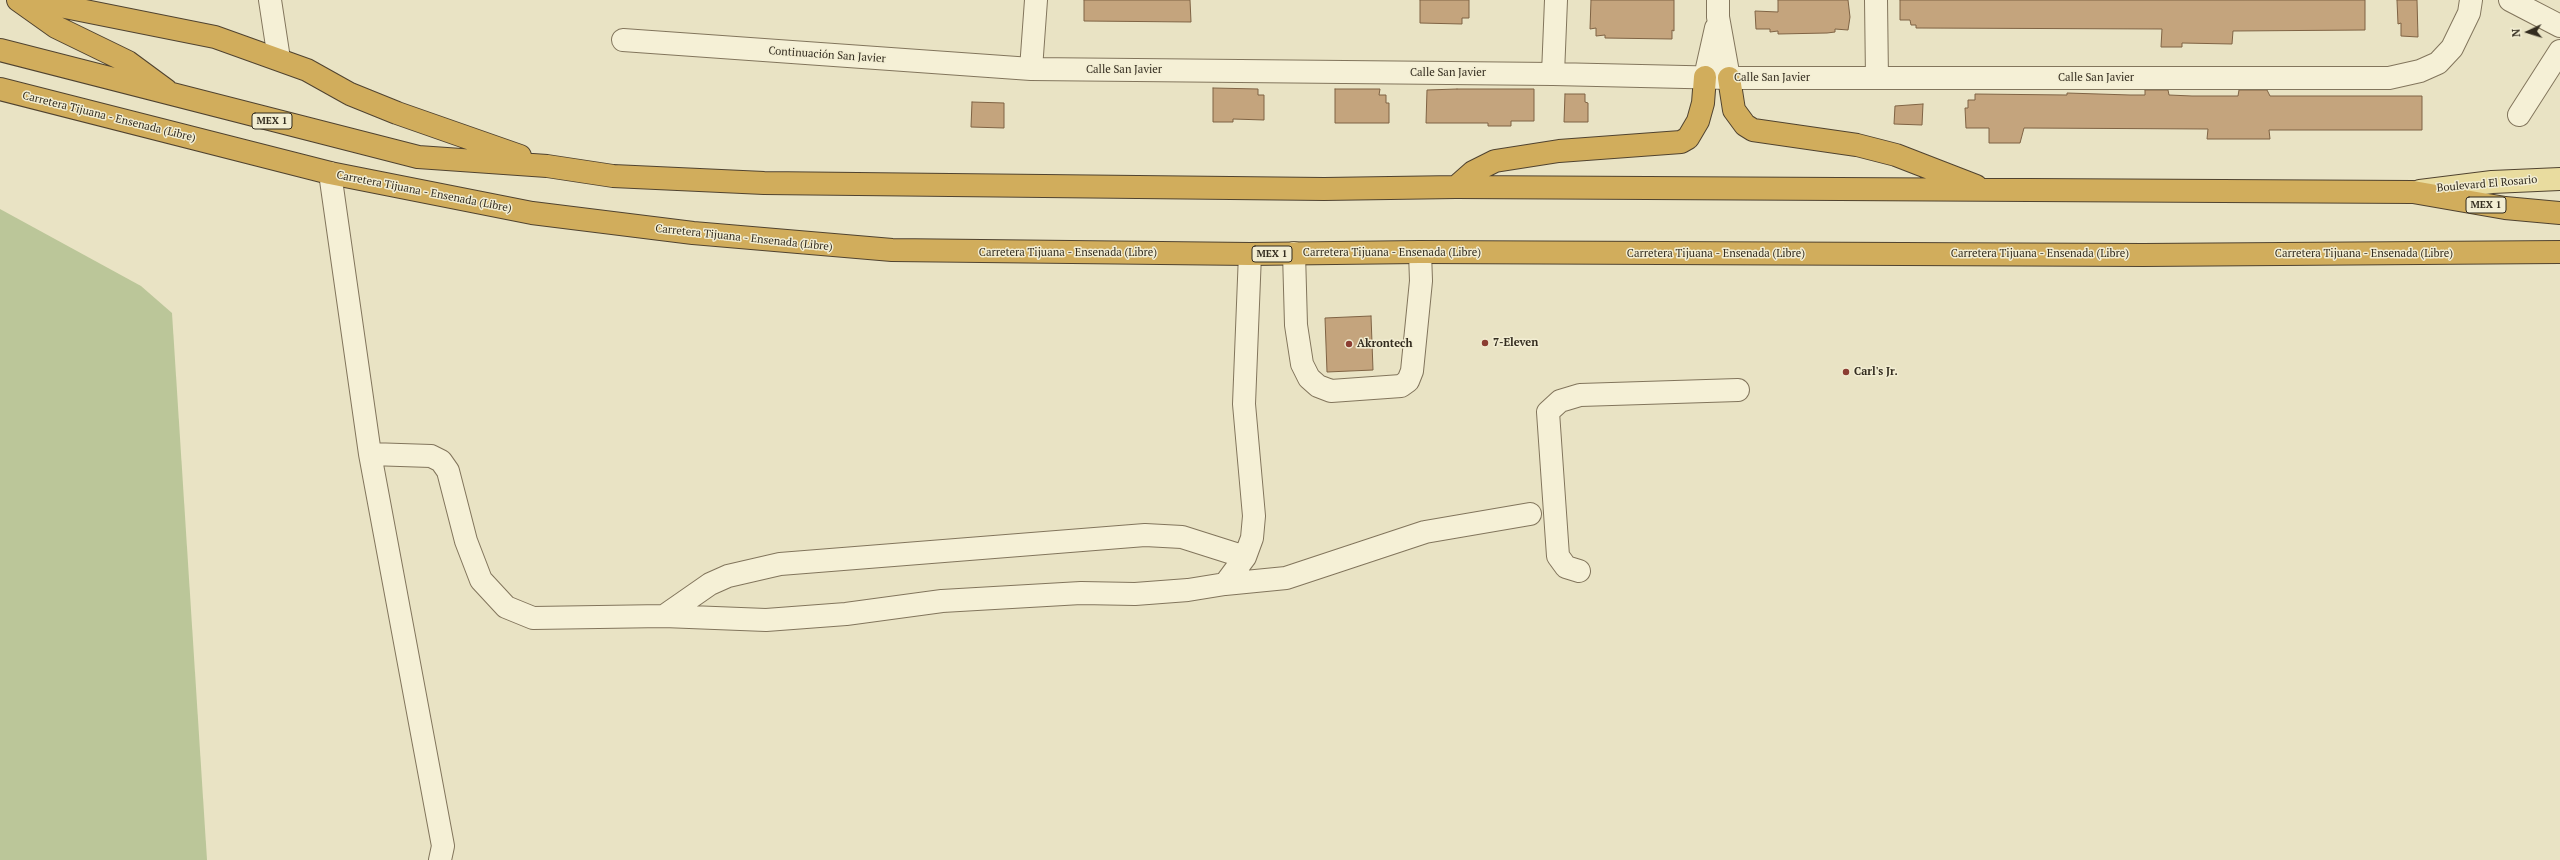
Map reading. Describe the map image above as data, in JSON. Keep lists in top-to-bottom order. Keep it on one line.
{"streets":{"highway":["Carretera Tijuana - Ensenada (Libre)","MEX 1"],"main road":["Boulevard El Rosario"],"street":["Continuación San Javier","Calle San Javier"]},"crossings":[["Continuación San Javier","Calle San Javier"],["MEX 1","Boulevard El Rosario"]],"places":["7-Eleven","Akrontech","Carl's Jr."],"north":"left"}
